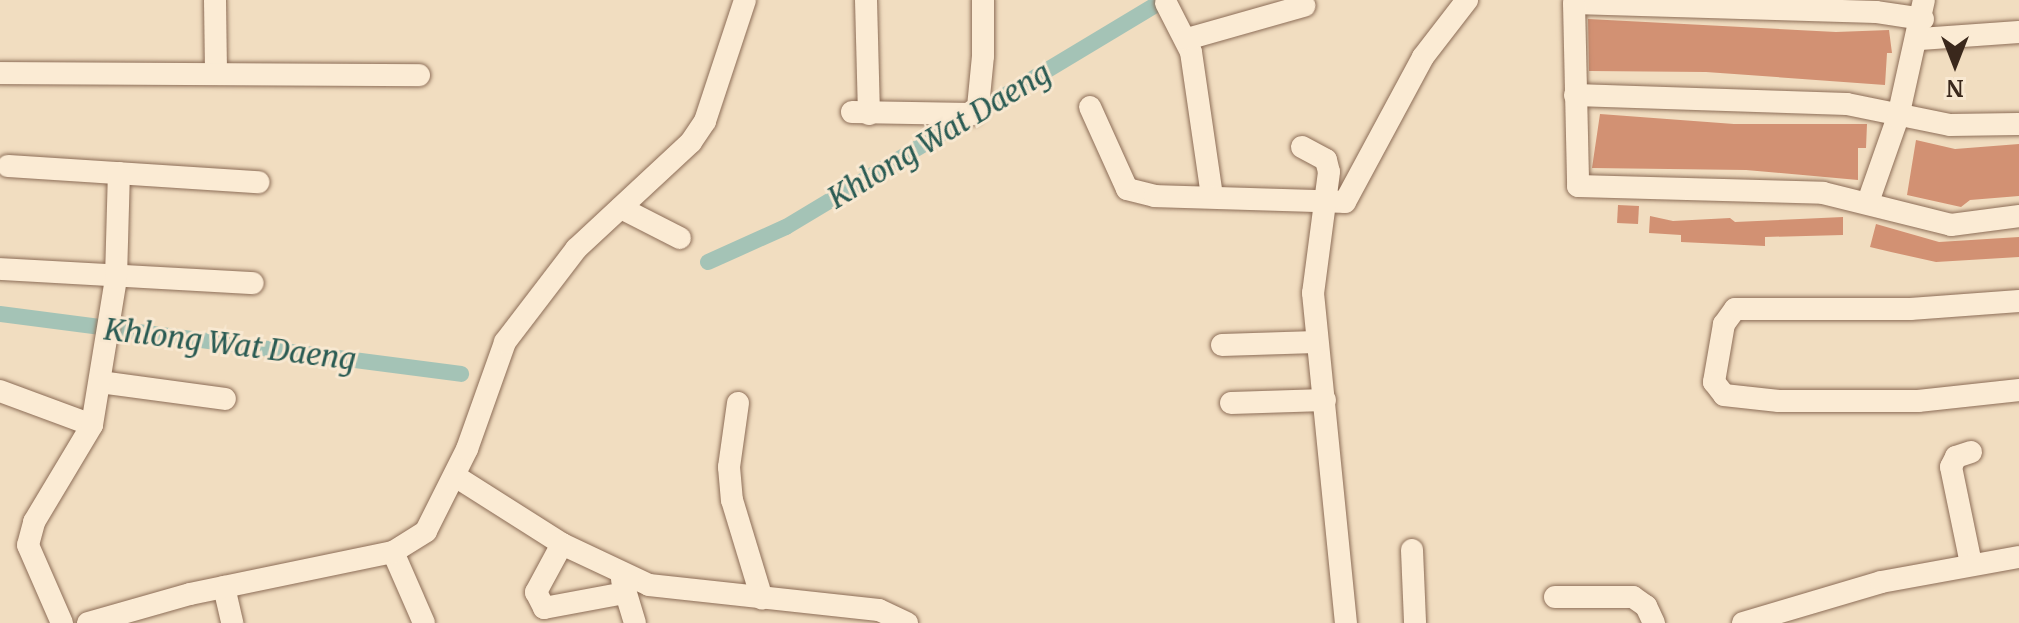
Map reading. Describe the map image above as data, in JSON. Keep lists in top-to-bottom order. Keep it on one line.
{"water":["Khlong Wat Daeng"],"north":"bottom"}
